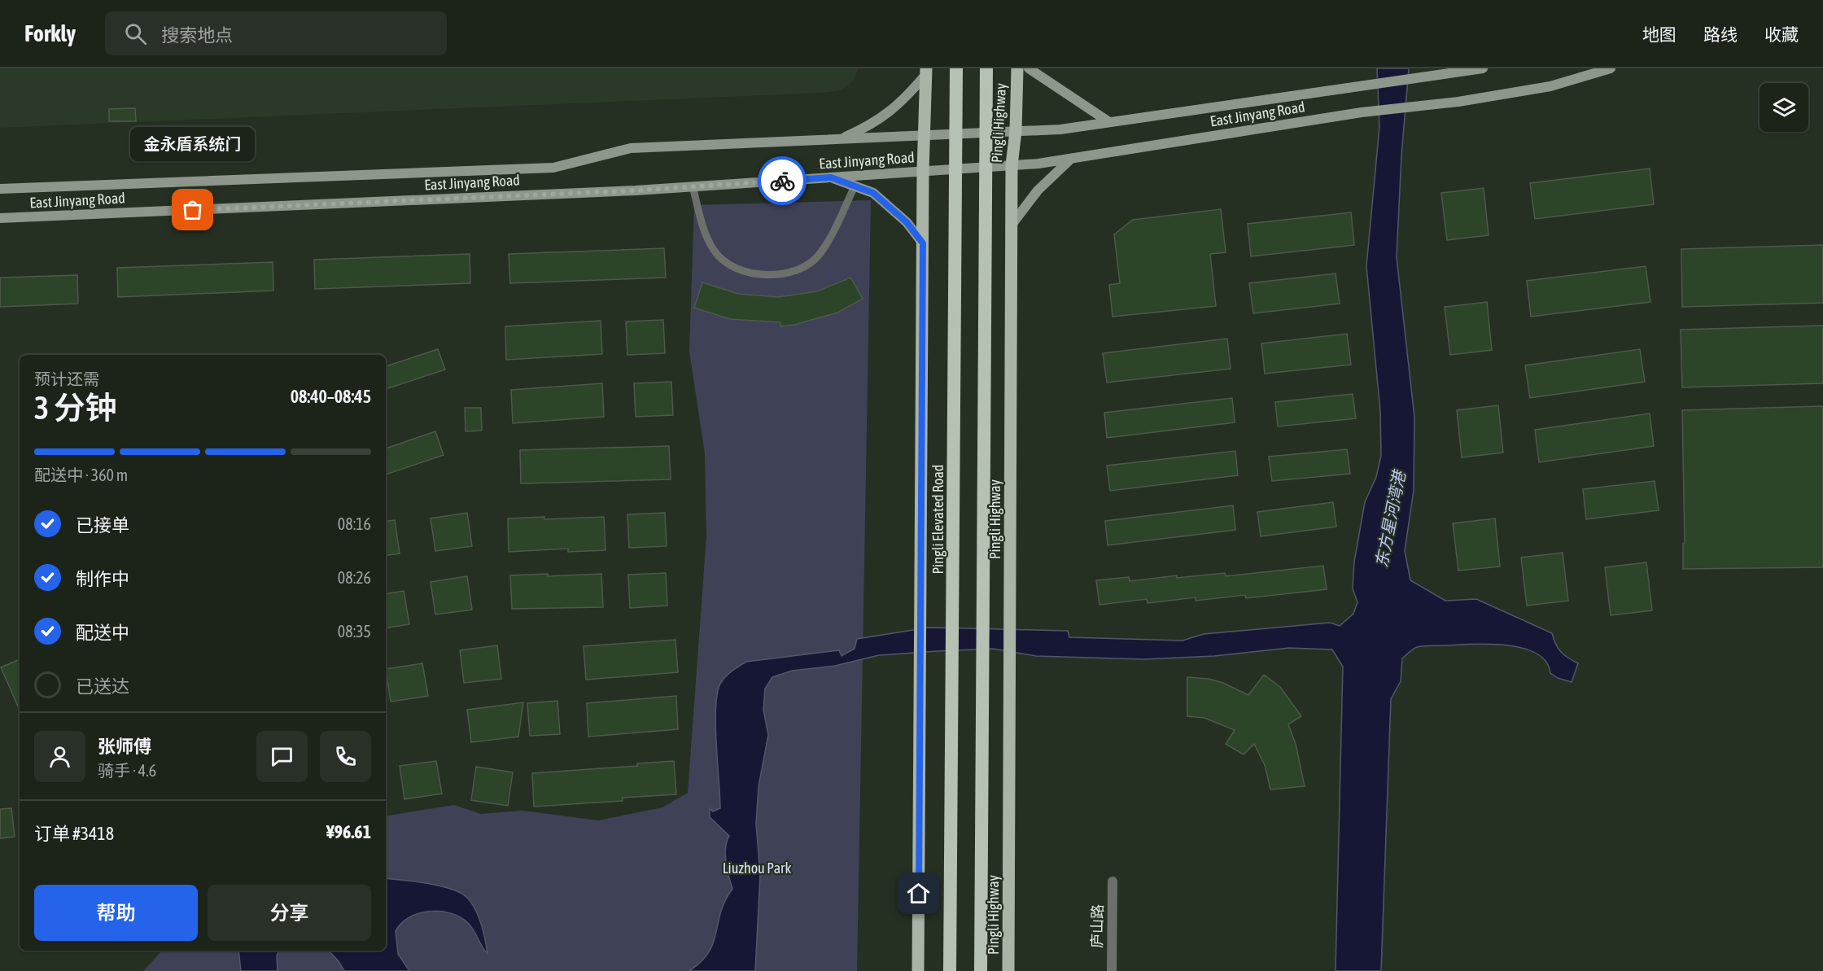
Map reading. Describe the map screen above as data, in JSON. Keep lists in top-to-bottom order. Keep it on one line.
{"streets":{"highway":["Pingli Elevated Road"],"main road":["East Jinyang Road","Pingli Highway"],"street":["庐山路"]},"crossings":[["East Jinyang Road","Pingli Highway"]],"water":["东方星河湾港"],"parks":["Liuzhou Park"],"places":["金永盾系统门"],"page":{"header":"Forkly","search":"搜索地点","nav":["地图","路线","收藏"],"bubble":"金永盾系统门","heading":["3 分钟","预计还需","08:40–08:45"],"panel":["张师傅","骑手 · 4.6","订单 #3418","¥96.61"],"bar":"配送中 · 360 m","list":[["已接单","08:16"],["制作中","08:26"],["配送中","08:35"],"已送达"],"buttons":["帮助","分享"]}}
